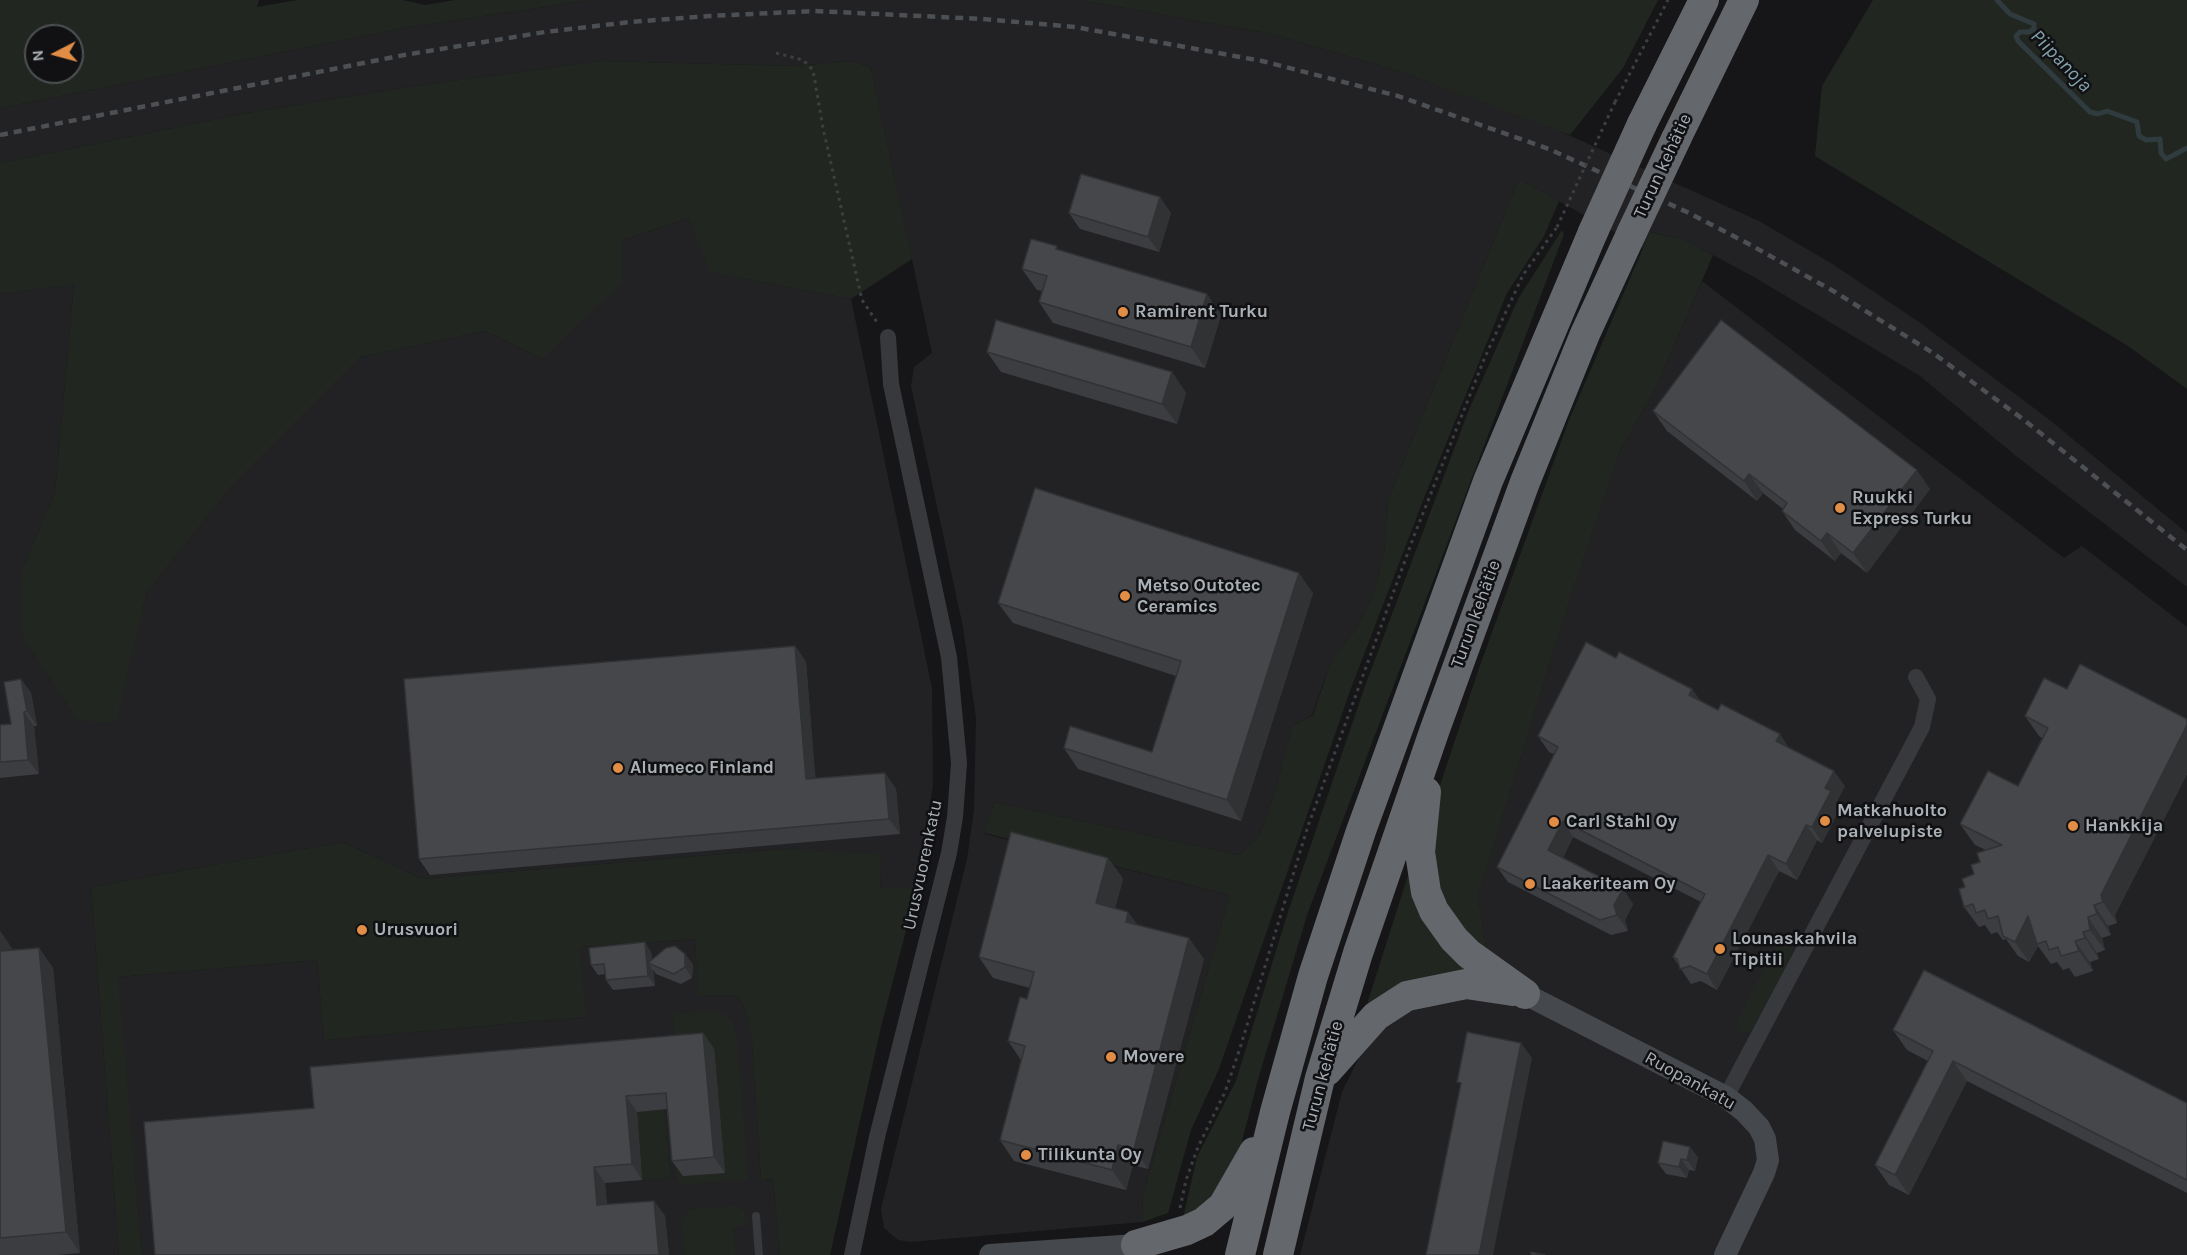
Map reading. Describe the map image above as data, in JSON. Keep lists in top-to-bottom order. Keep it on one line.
{"streets":{"highway":["Turun kehätie"],"street":["Urusvuorenkatu","Ruopankatu"]},"water":["Piipanoja"],"places":["Ramirent Turku","Ruukki Express Turku","Metso Outotec Ceramics","Alumeco Finland","Matkahuolto palvelupiste","Carl Stahl Oy","Hankkija","Laakeriteam Oy","Urusvuori","Lounaskahvila Tipitii","Movere","Tilikunta Oy"],"north":"left"}
